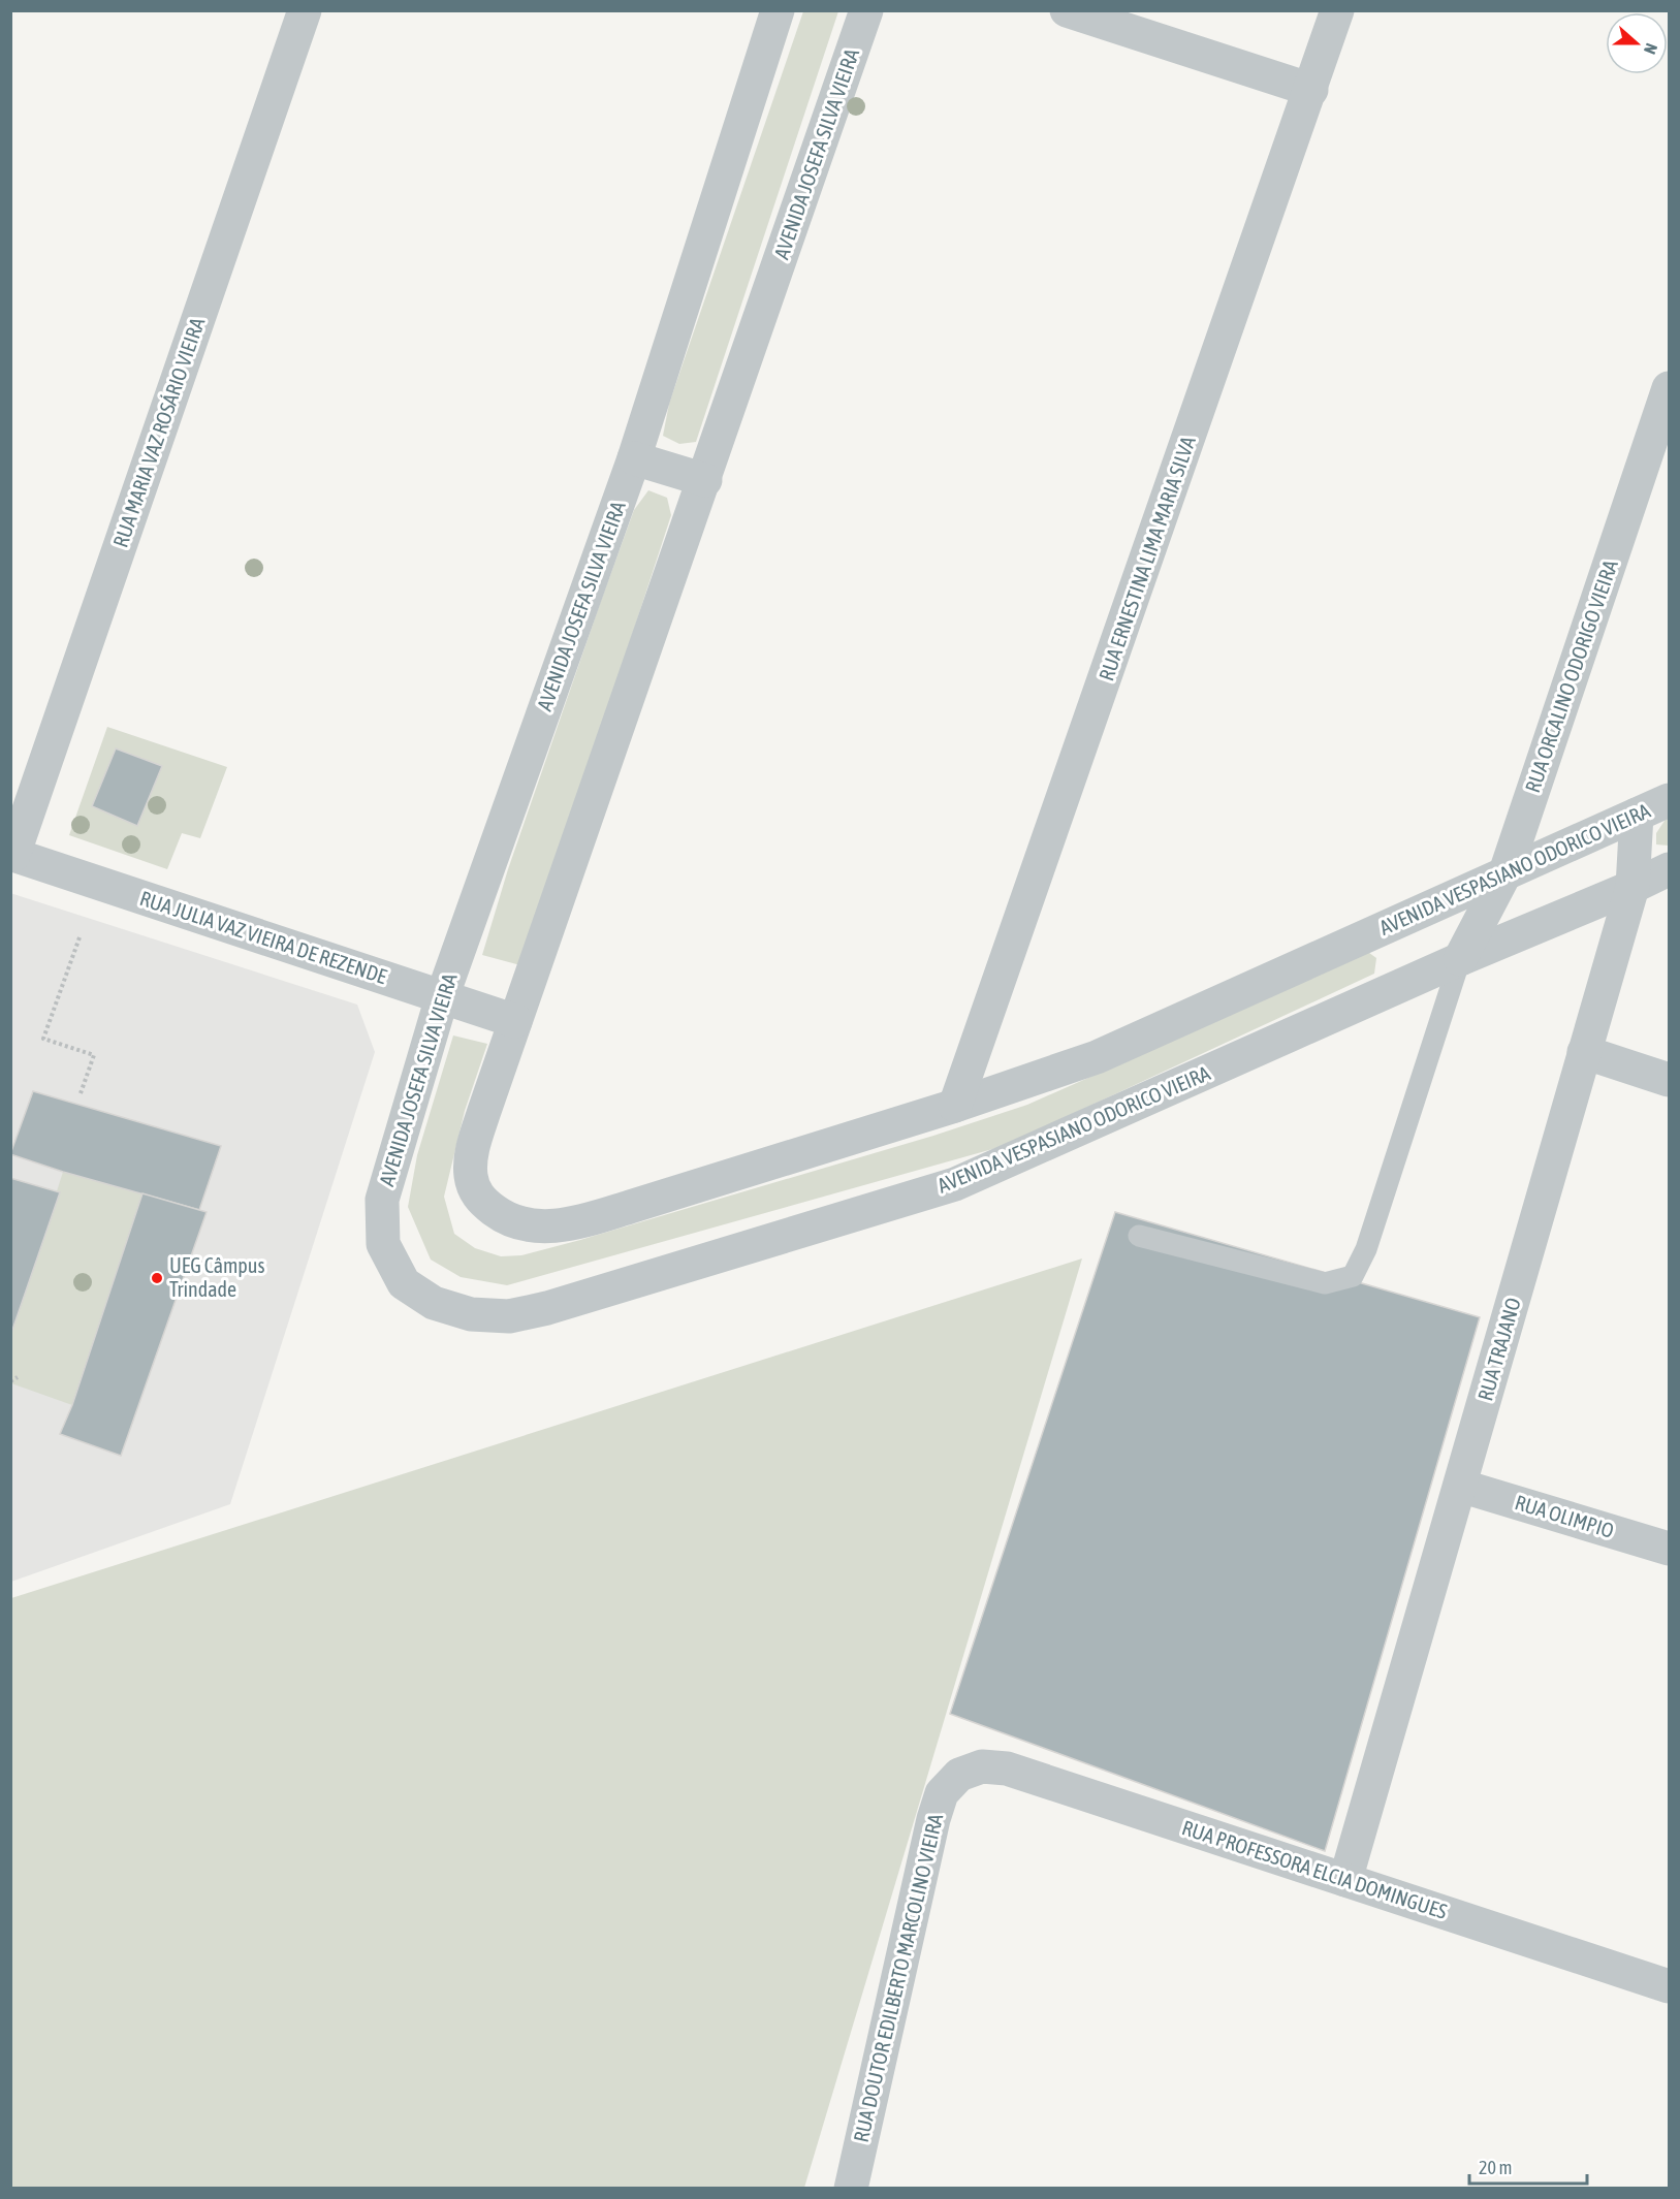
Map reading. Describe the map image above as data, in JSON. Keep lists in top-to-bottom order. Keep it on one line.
{"streets":{"street":["AVENIDA JOSEFA SILVA VIEIRA","RUA MARIA VAZ ROSÁRIO VIEIRA","RUA ERNESTINA LIMA MARIA SILVA","RUA ORCALINO ODORIGO VIEIRA","AVENIDA VESPASIANO ODORICO VIEIRA","RUA JULIA VAZ VIEIRA DE REZENDE","RUA TRAJANO","RUA OLIMPIO","RUA PROFESSORA ELCIA DOMINGUES","RUA DOUTOR EDILBERTO MARCOLINO VIEIRA"]},"crossings":[["AVENIDA JOSEFA SILVA VIEIRA","AVENIDA VESPASIANO ODORICO VIEIRA"],["AVENIDA JOSEFA SILVA VIEIRA","RUA JULIA VAZ VIEIRA DE REZENDE"],["RUA MARIA VAZ ROSÁRIO VIEIRA","RUA JULIA VAZ VIEIRA DE REZENDE"],["RUA ERNESTINA LIMA MARIA SILVA","AVENIDA VESPASIANO ODORICO VIEIRA"],["RUA ORCALINO ODORIGO VIEIRA","AVENIDA VESPASIANO ODORICO VIEIRA"],["AVENIDA VESPASIANO ODORICO VIEIRA","RUA TRAJANO"],["RUA TRAJANO","RUA OLIMPIO"],["RUA TRAJANO","RUA PROFESSORA ELCIA DOMINGUES"],["RUA PROFESSORA ELCIA DOMINGUES","RUA DOUTOR EDILBERTO MARCOLINO VIEIRA"]],"places":["UEG Câmpus Trindade"],"scale_bar":"20 m","north":"right"}
